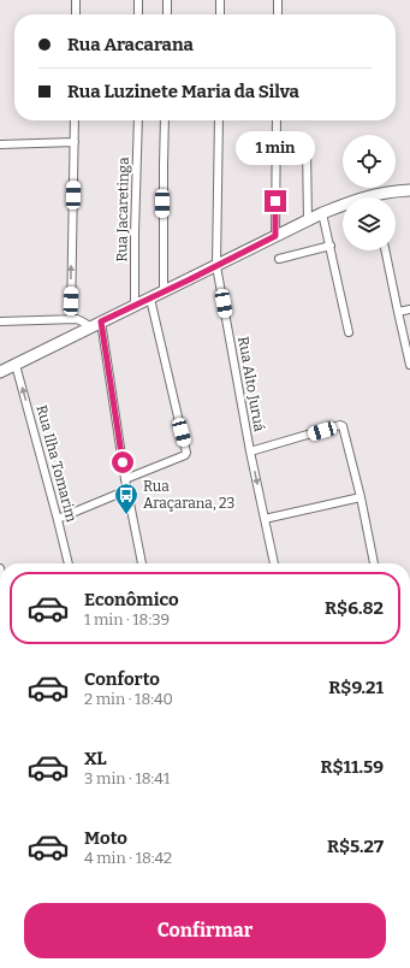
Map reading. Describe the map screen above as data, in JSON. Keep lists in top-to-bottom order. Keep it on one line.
{"streets":{"street":["Rua Jacaretinga","Rua Alto Juruá","Rua Ilha Tomarim"]},"one_way":["Rua Ilha Tomarim"],"places":{"bus stop":["Rua Araçarana, 23"]},"page":{"banner":["Rua Aracarana","Rua Luzinete Maria da Silva"],"bubble":"1 min","list":[{"name":"Econômico","note":"1 min · 18:39","value":"R$6.82"},{"name":"Conforto","note":"2 min · 18:40","value":"R$9.21"},{"name":"XL","note":"3 min · 18:41","value":"R$11.59"},{"name":"Moto","note":"4 min · 18:42","value":"R$5.27"}],"buttons":"Confirmar"}}
